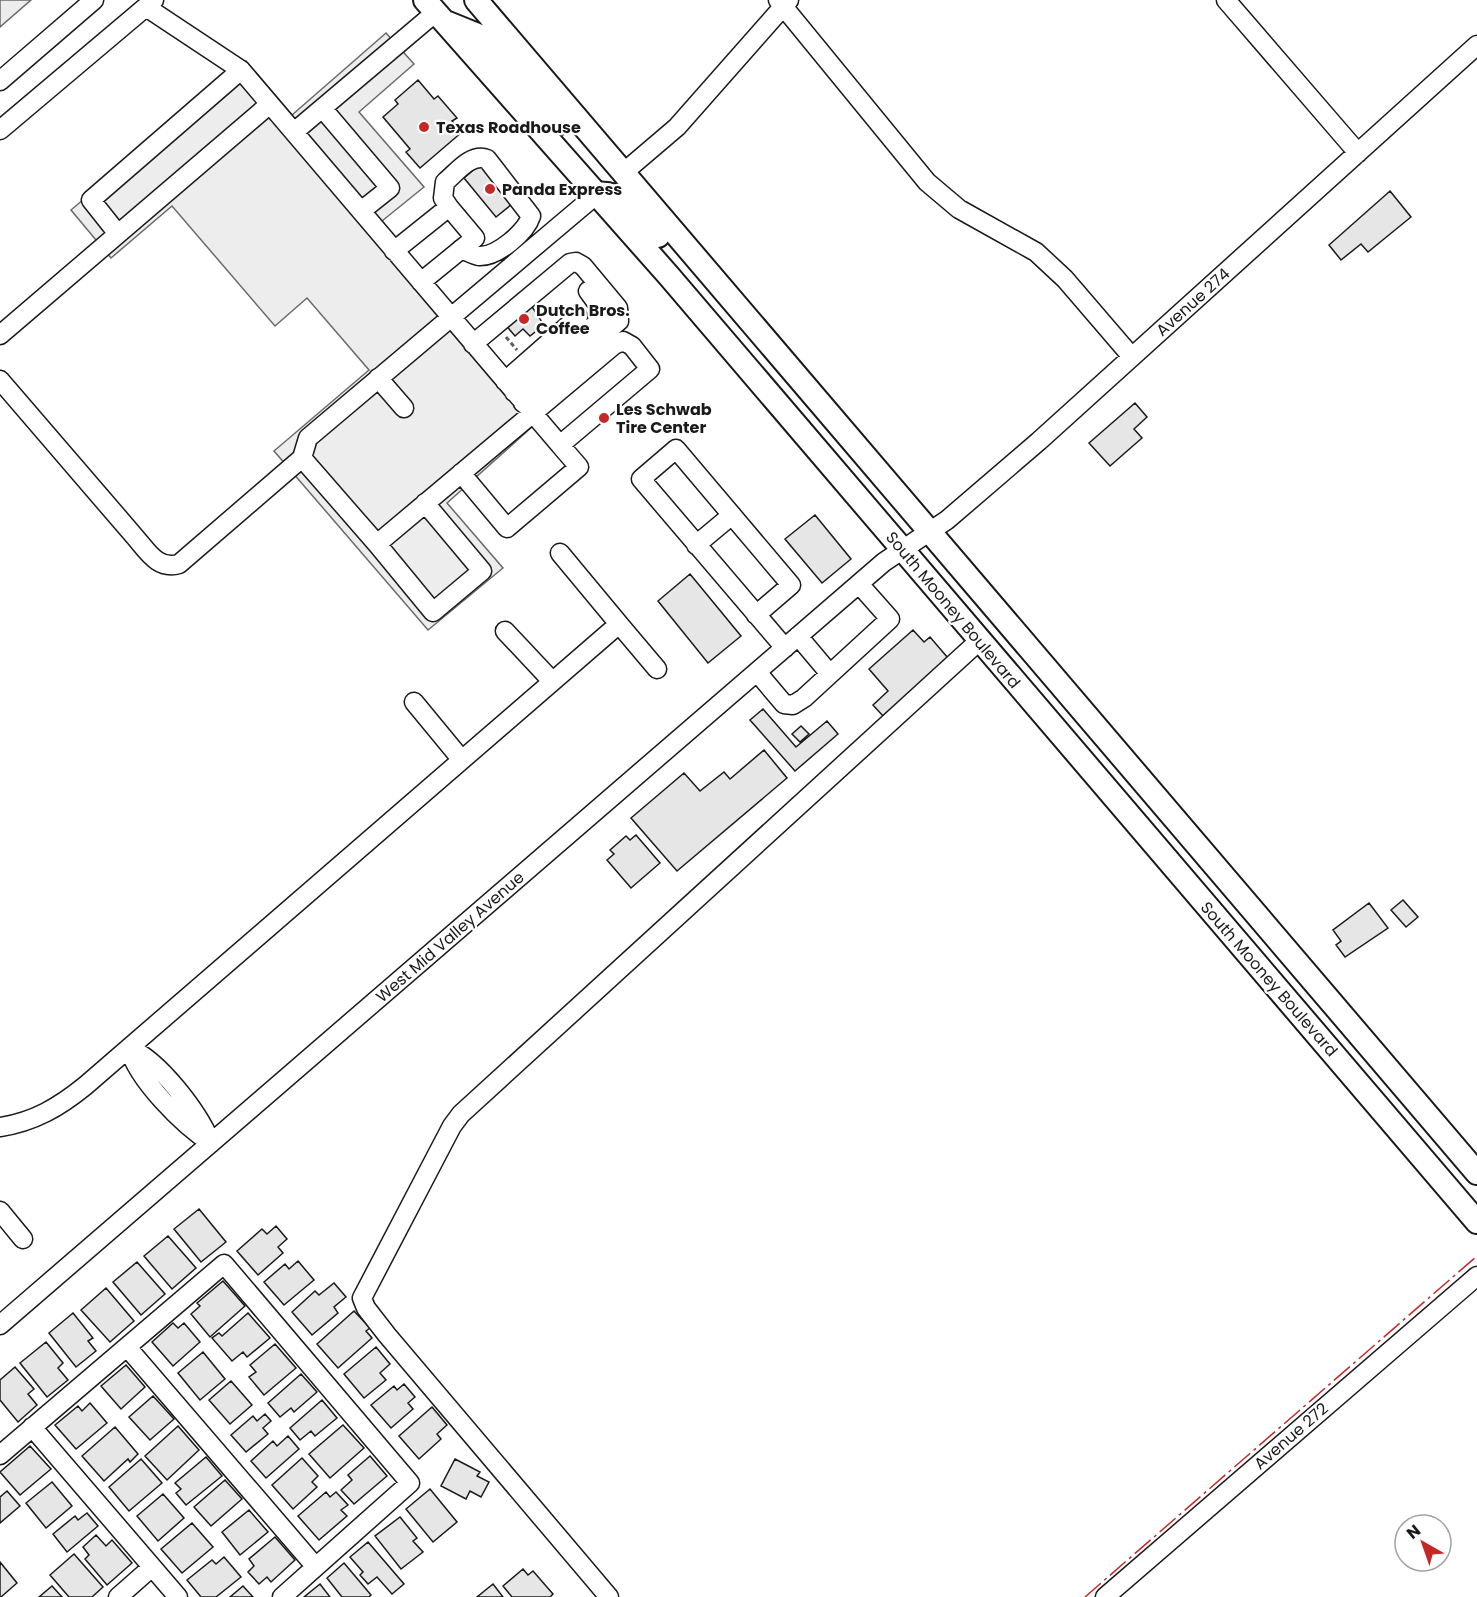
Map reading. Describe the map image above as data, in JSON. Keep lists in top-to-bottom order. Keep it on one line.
{"streets":{"main road":["South Mooney Boulevard"],"street":["Avenue 274","West Mid Valley Avenue","Avenue 272"]},"crossings":[["Avenue 274","South Mooney Boulevard"],["Avenue 274","West Mid Valley Avenue"],["South Mooney Boulevard","West Mid Valley Avenue"]],"places":["Texas Roadhouse","Panda Express","Dutch Bros. Coffee","Les Schwab Tire Center"],"north":"top left"}
